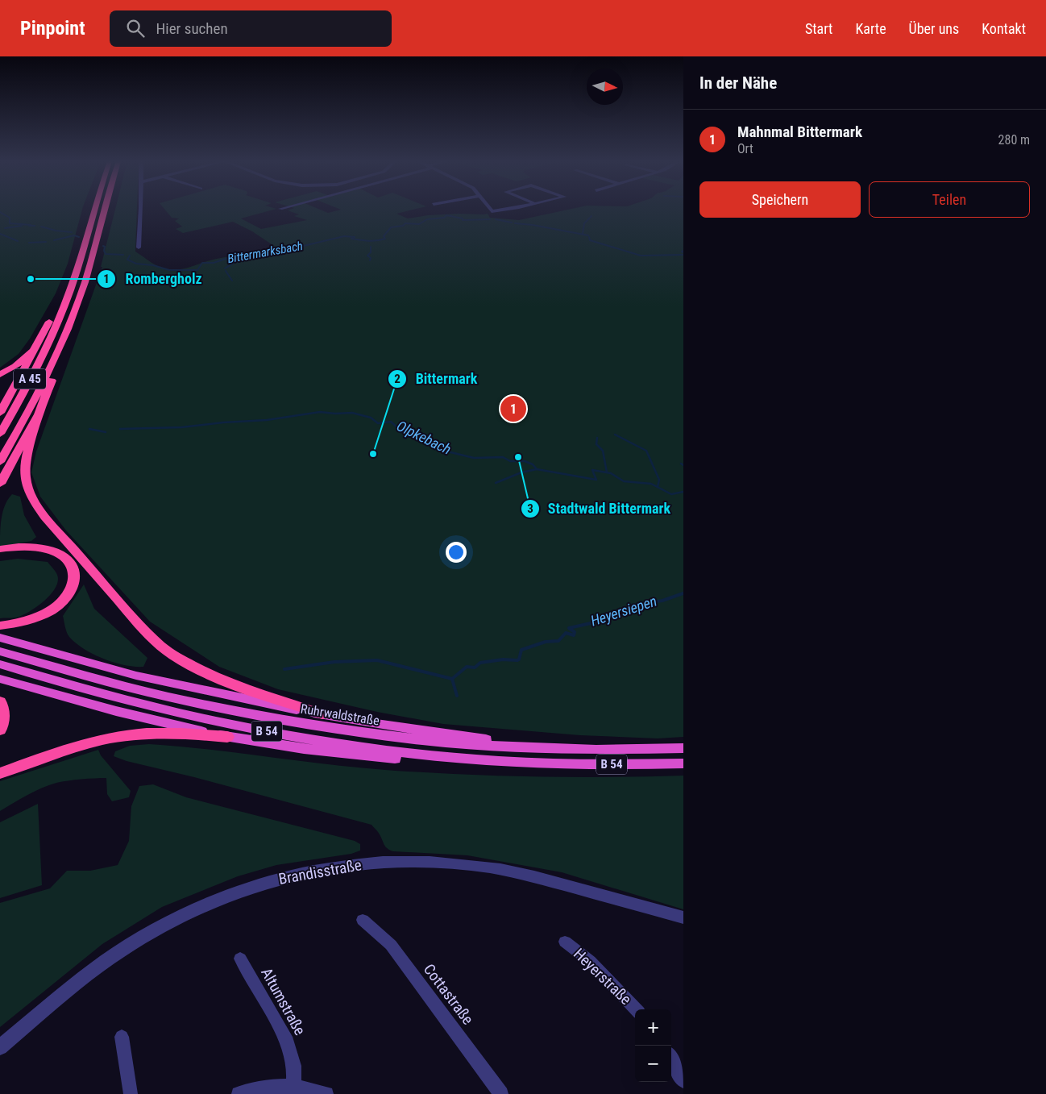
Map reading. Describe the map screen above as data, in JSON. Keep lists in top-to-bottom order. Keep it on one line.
{"streets":{"highway":["A 45","Ruhrwaldstraße","B 54"],"street":["Brandisstraße","Heyerstraße","Cottastraße","Altumstraße"]},"water":["Bittermarksbach","Olpkebach","Heyersiepen"],"places":["Rombergholz","Bittermark","Stadtwald Bittermark"],"north":"right","page":{"header":"Pinpoint","search":"Hier suchen","nav":["Start","Karte","Über uns","Kontakt"],"heading":"In der Nähe","list":[{"mark":"1","name":"Mahnmal Bittermark","note":"Ort","value":"280 m"}],"buttons":["Speichern","Teilen"],"pins":"1","map_buttons":["+","−"]}}
